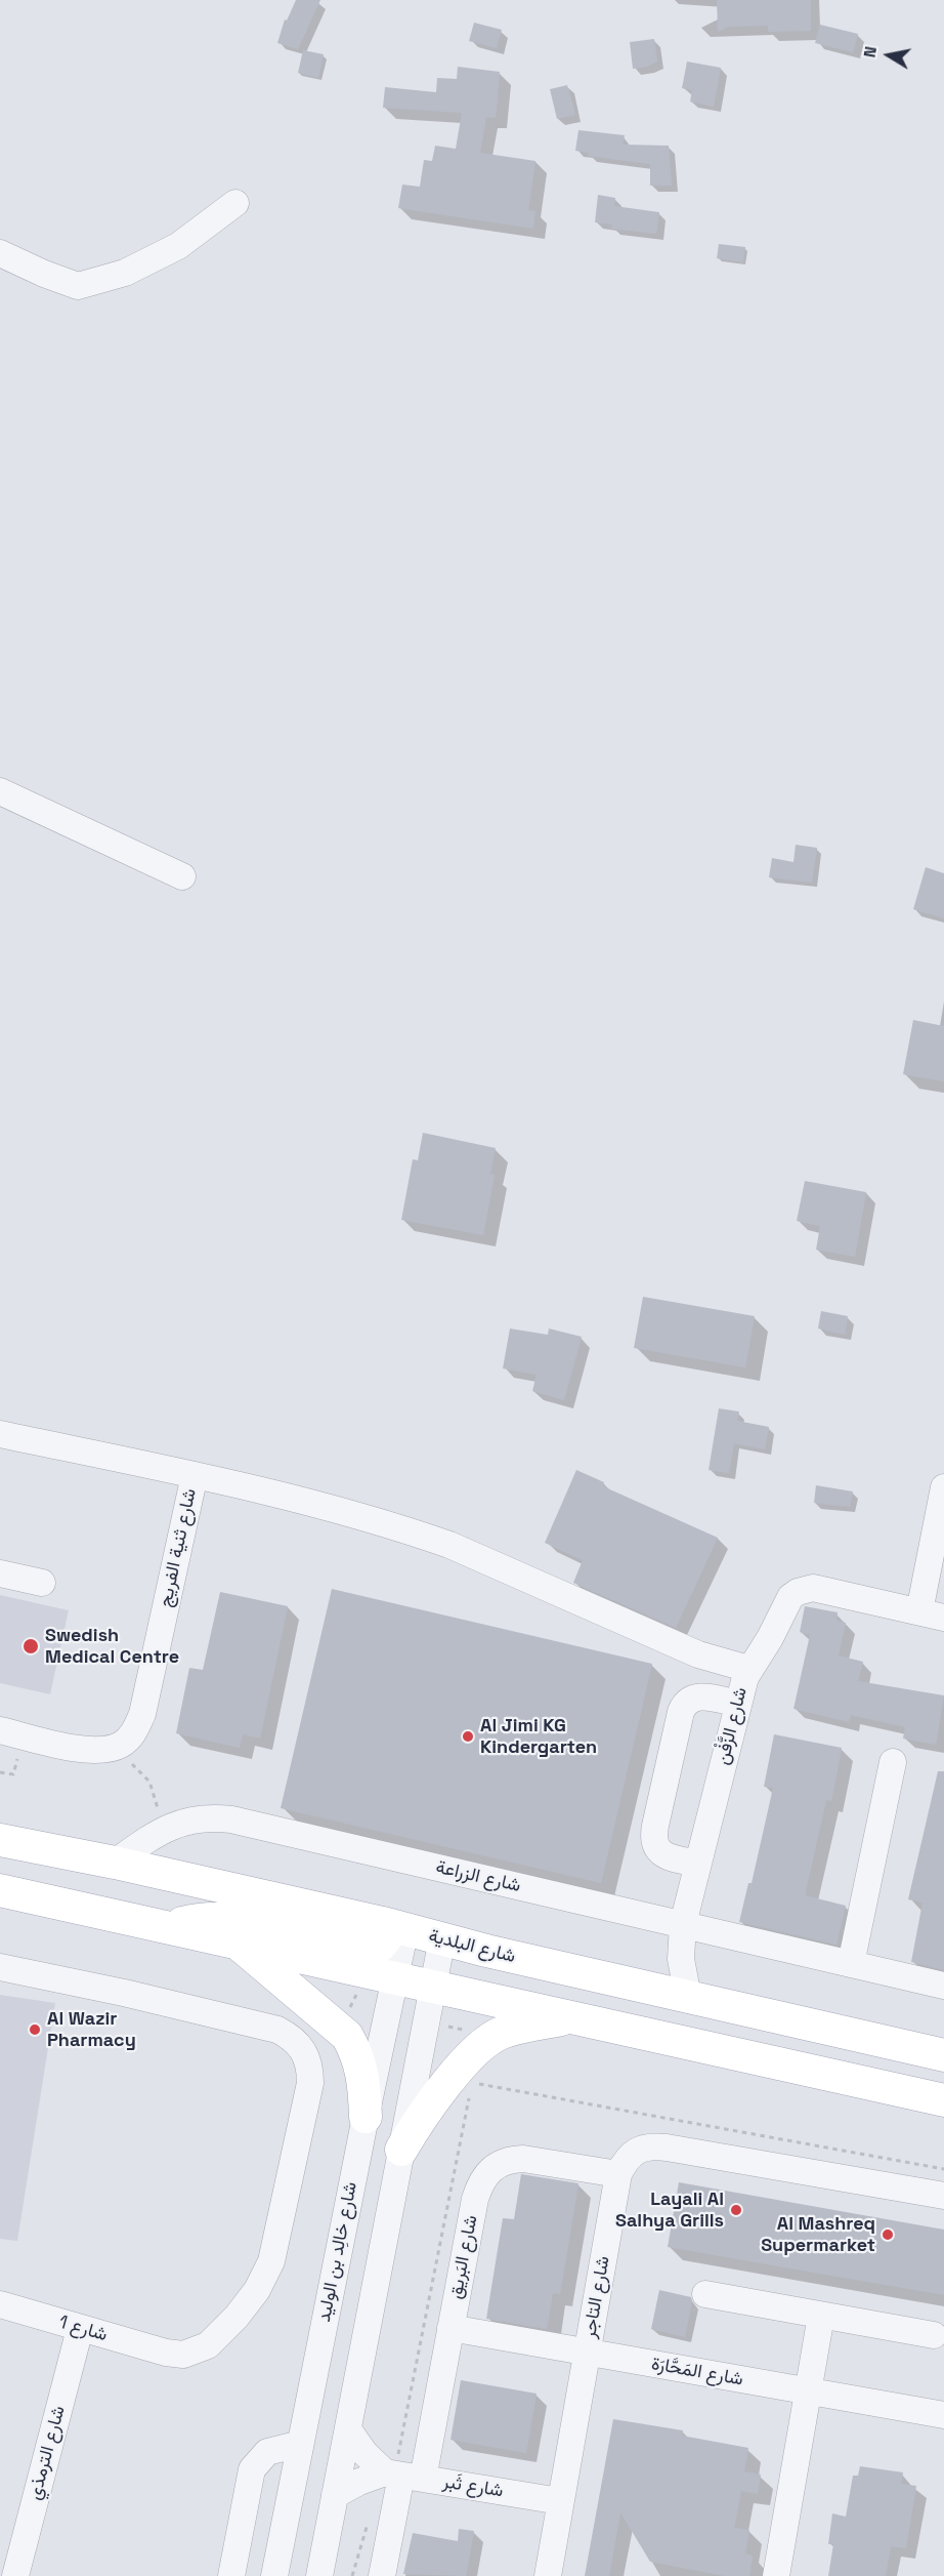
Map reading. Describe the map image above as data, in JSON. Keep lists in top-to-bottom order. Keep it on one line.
{"streets":{"main road":["شارع البلدية"],"street":["شارع ثنية الفريج","شارع الزَّفْن","شارع الزراعة","شارع خالِد بن الوليد","شارع البَريق","شارع التاجر","شارع 1","شارع المَحَّارَة","شارع الترمذي","شارع ثَبر"]},"crossings":[["شارع الزَّفْن","شارع الزراعة"],["شارع الزَّفْن","شارع البلدية"],["شارع الزراعة","شارع البلدية"],["شارع البلدية","شارع خالِد بن الوليد"],["شارع البَريق","شارع التاجر"],["شارع البَريق","شارع المَحَّارَة"],["شارع البَريق","شارع ثَبر"],["شارع التاجر","شارع المَحَّارَة"],["شارع التاجر","شارع ثَبر"],["شارع 1","شارع الترمذي"]],"places":["Swedish Medical Centre","Al Jimi KG Kindergarten","Al Wazir Pharmacy","Layali Al Salhya Grills","Al Mashreq Supermarket"],"north":"left"}
